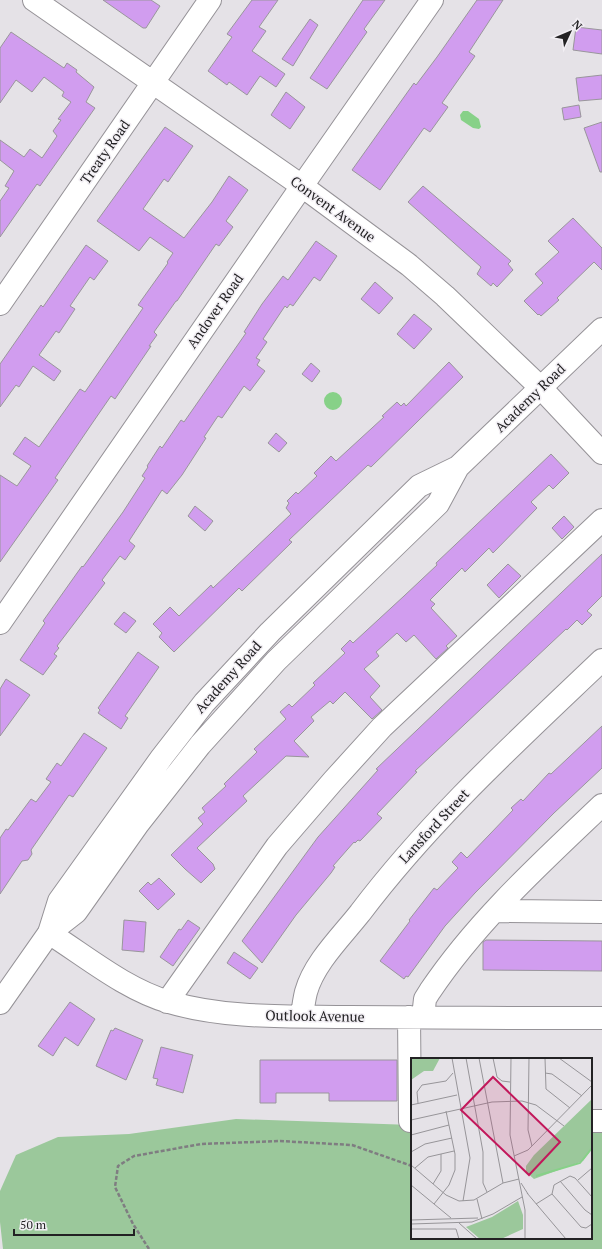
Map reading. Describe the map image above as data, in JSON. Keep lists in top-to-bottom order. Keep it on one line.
{"streets":{"street":["Treaty Road","Convent Avenue","Andover Road","Academy Road","Lansford Street","Outlook Avenue"]},"crossings":[["Treaty Road","Convent Avenue"],["Convent Avenue","Andover Road"],["Convent Avenue","Academy Road"],["Academy Road","Outlook Avenue"],["Lansford Street","Outlook Avenue"]],"scale_bar":"50 m","north":"top right"}
